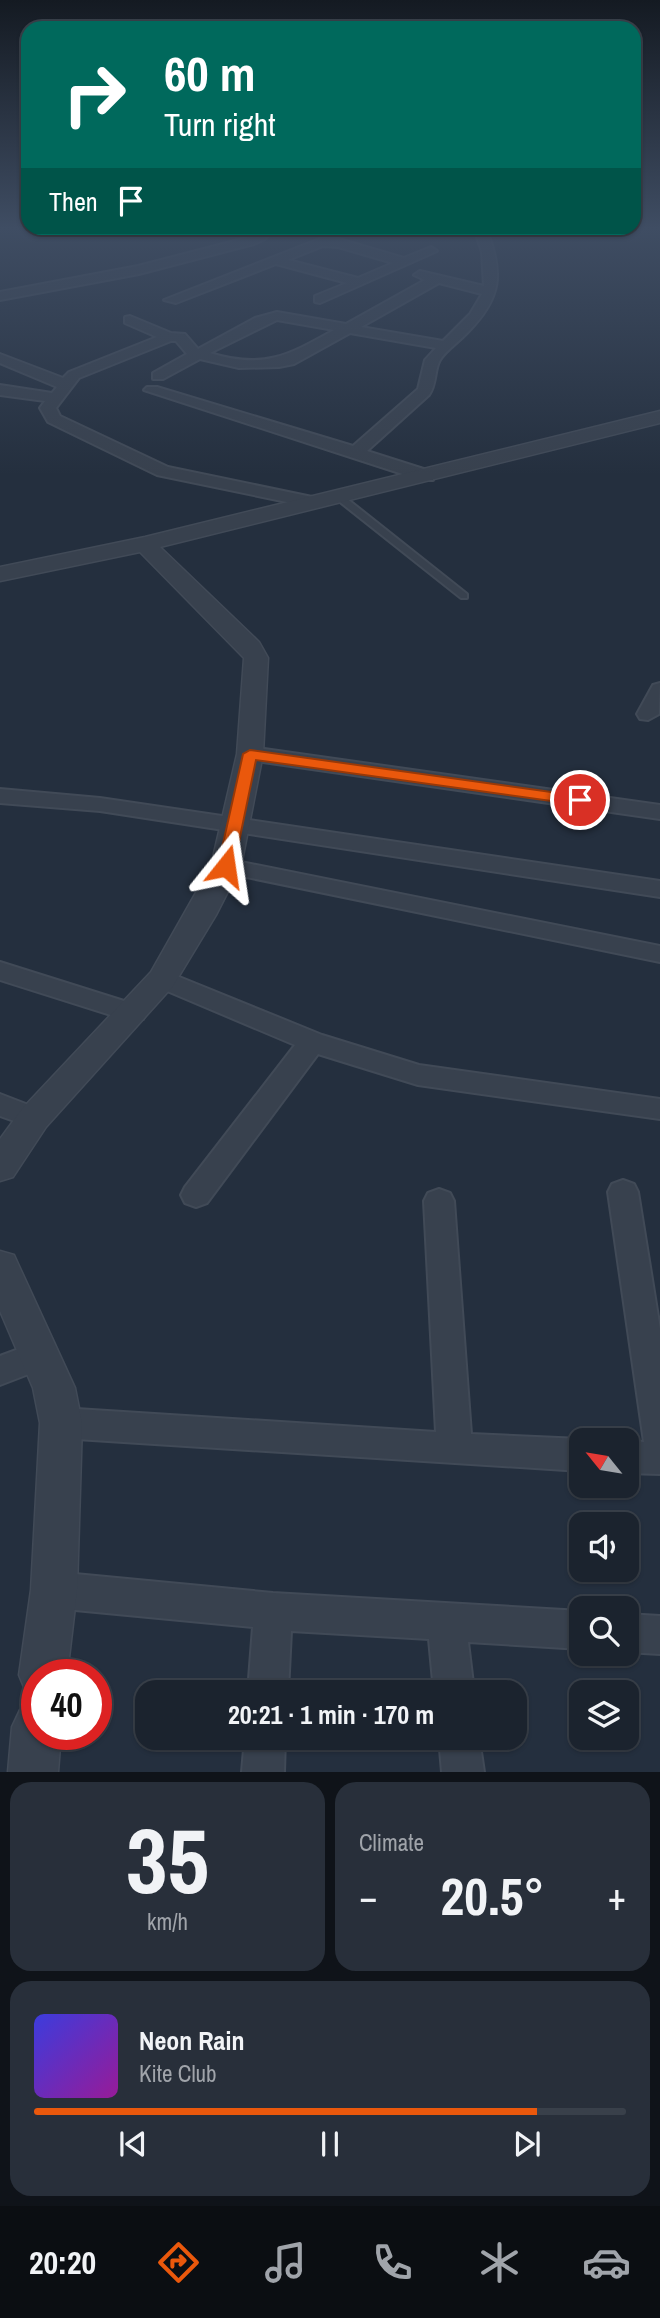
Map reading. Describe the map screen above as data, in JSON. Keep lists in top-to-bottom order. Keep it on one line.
{"north":"top left","page":{"turn":["60 m","Turn right"],"then":"Then","limit":"40","trip":"20:21 · 1 min · 170 m","tile":[["35","km/h"],"Climate"],"heat":["−","20.5°","+"],"song":["Neon Rain","Kite Club"],"tabs":"20:20"}}
